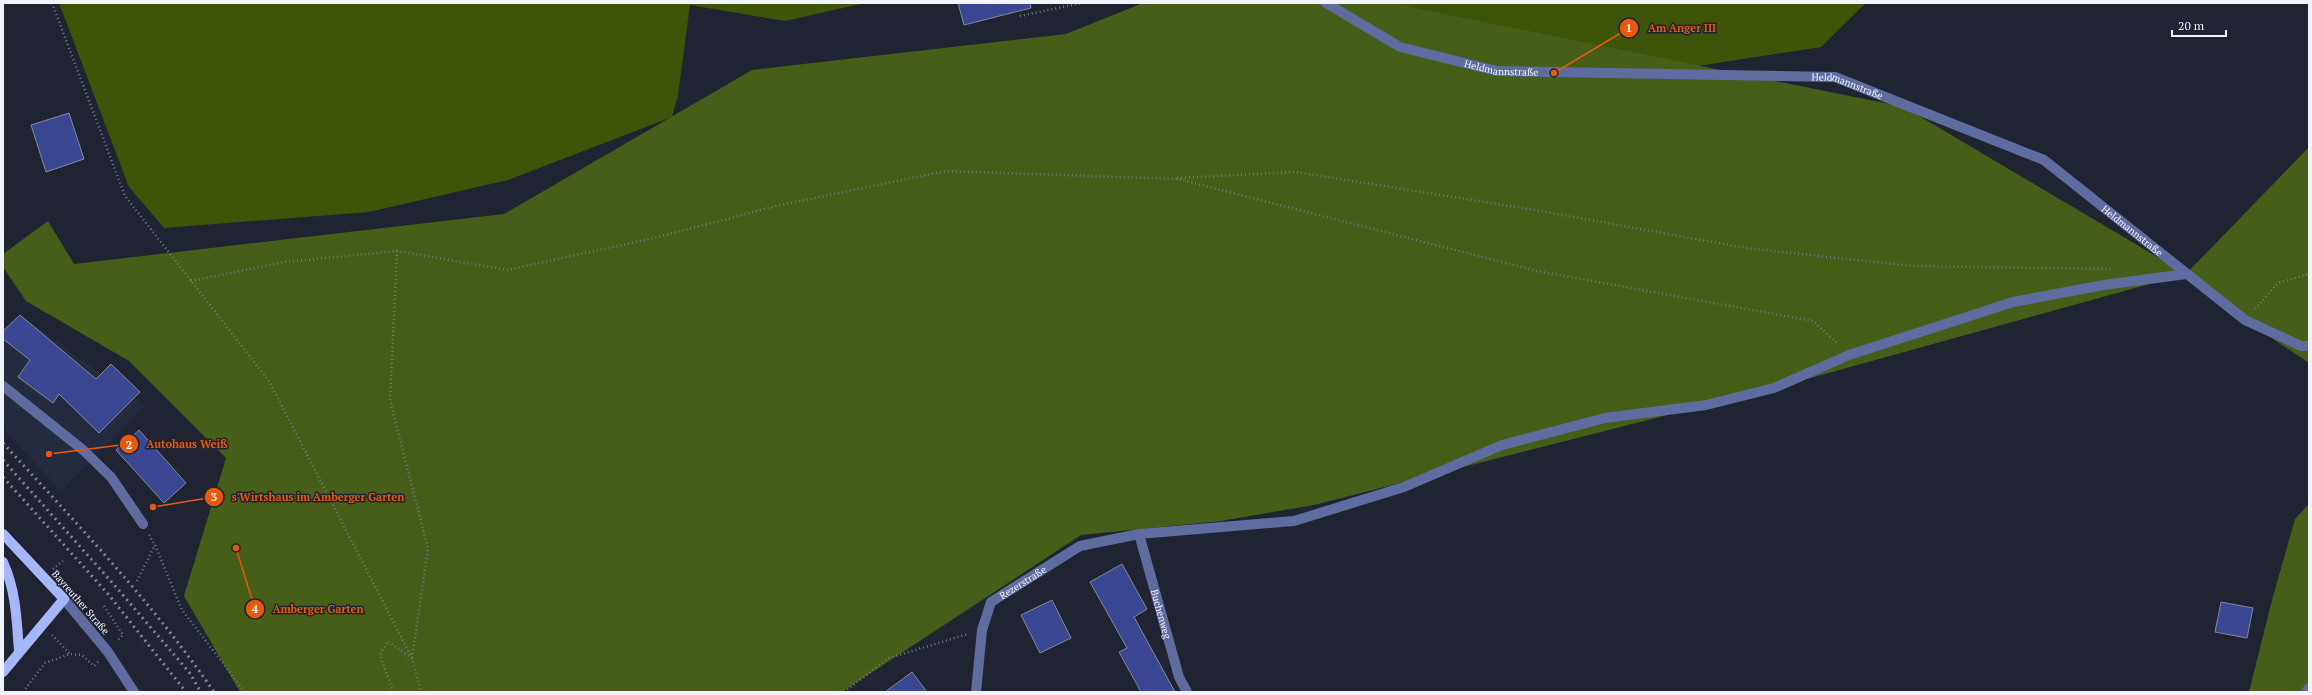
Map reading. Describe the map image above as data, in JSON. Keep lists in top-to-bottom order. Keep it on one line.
{"streets":{"main road":["Bayreuther Straße"],"street":["Heldmannstraße","Rezerstraße","Buchenweg"]},"crossings":[["Heldmannstraße","Rezerstraße"],["Rezerstraße","Buchenweg"]],"places":["Am Anger III","Autohaus Weiß","s'Wirtshaus im Amberger Garten","Amberger Garten"],"scale_bar":"20 m"}
